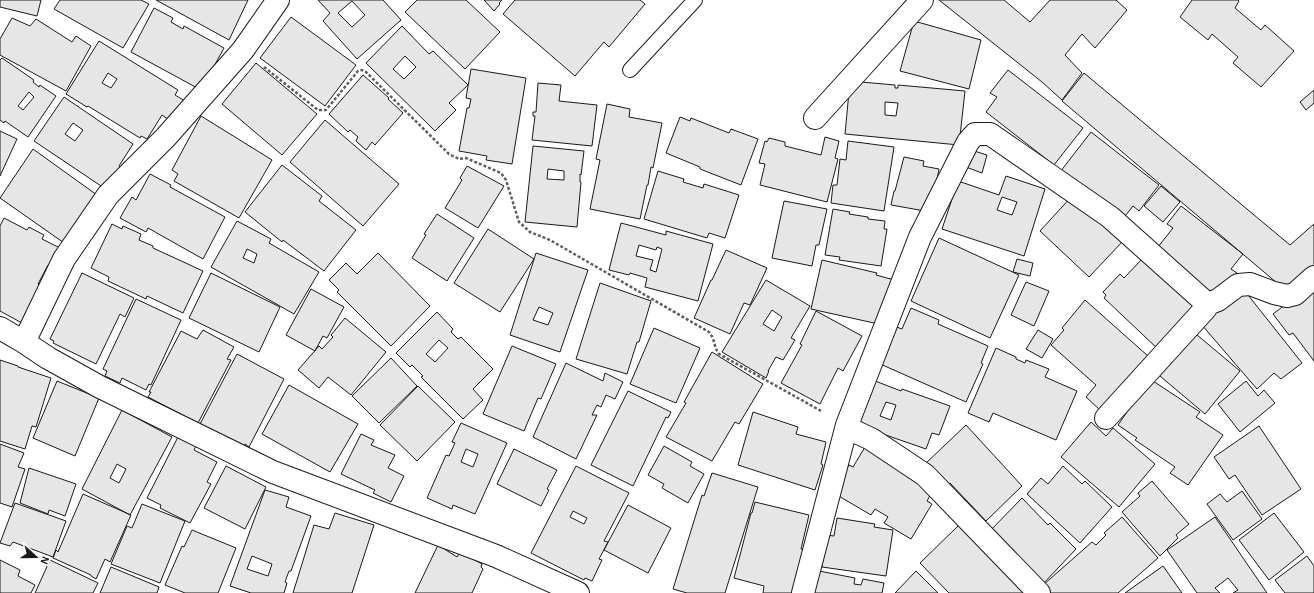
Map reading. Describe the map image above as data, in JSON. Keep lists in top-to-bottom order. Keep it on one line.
{"north":"right"}
